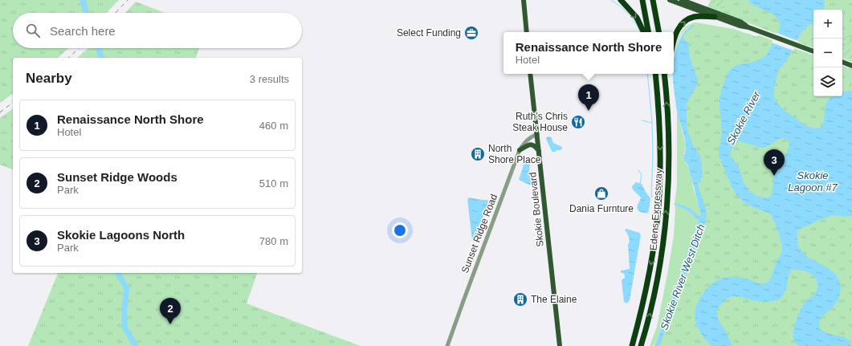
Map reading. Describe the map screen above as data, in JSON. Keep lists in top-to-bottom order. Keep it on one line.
{"streets":{"highway":["Edens Expressway"],"main road":["Skokie Boulevard"],"street":["Sunset Ridge Road"]},"crossings":[["Skokie Boulevard","Sunset Ridge Road"]],"water":["Skokie River","Skokie Lagoon #7","Skokie River West Ditch"],"places":{"office":["Select Funding"],"restaurant":["Ruth's Chris Steak House"],"building":["North Shore Place","The Elaine"],"shop":["Dania Furnture"]},"page":{"map_buttons":["+","−"],"search":"Search here","popup":["Renaissance North Shore","Hotel"],"heading":["Nearby","3 results"],"pins":["1","3","2"],"list":[{"mark":"1","name":"Renaissance North Shore","note":"Hotel","value":"460 m"},{"mark":"2","name":"Sunset Ridge Woods","note":"Park","value":"510 m"},{"mark":"3","name":"Skokie Lagoons North","note":"Park","value":"780 m"}]}}
